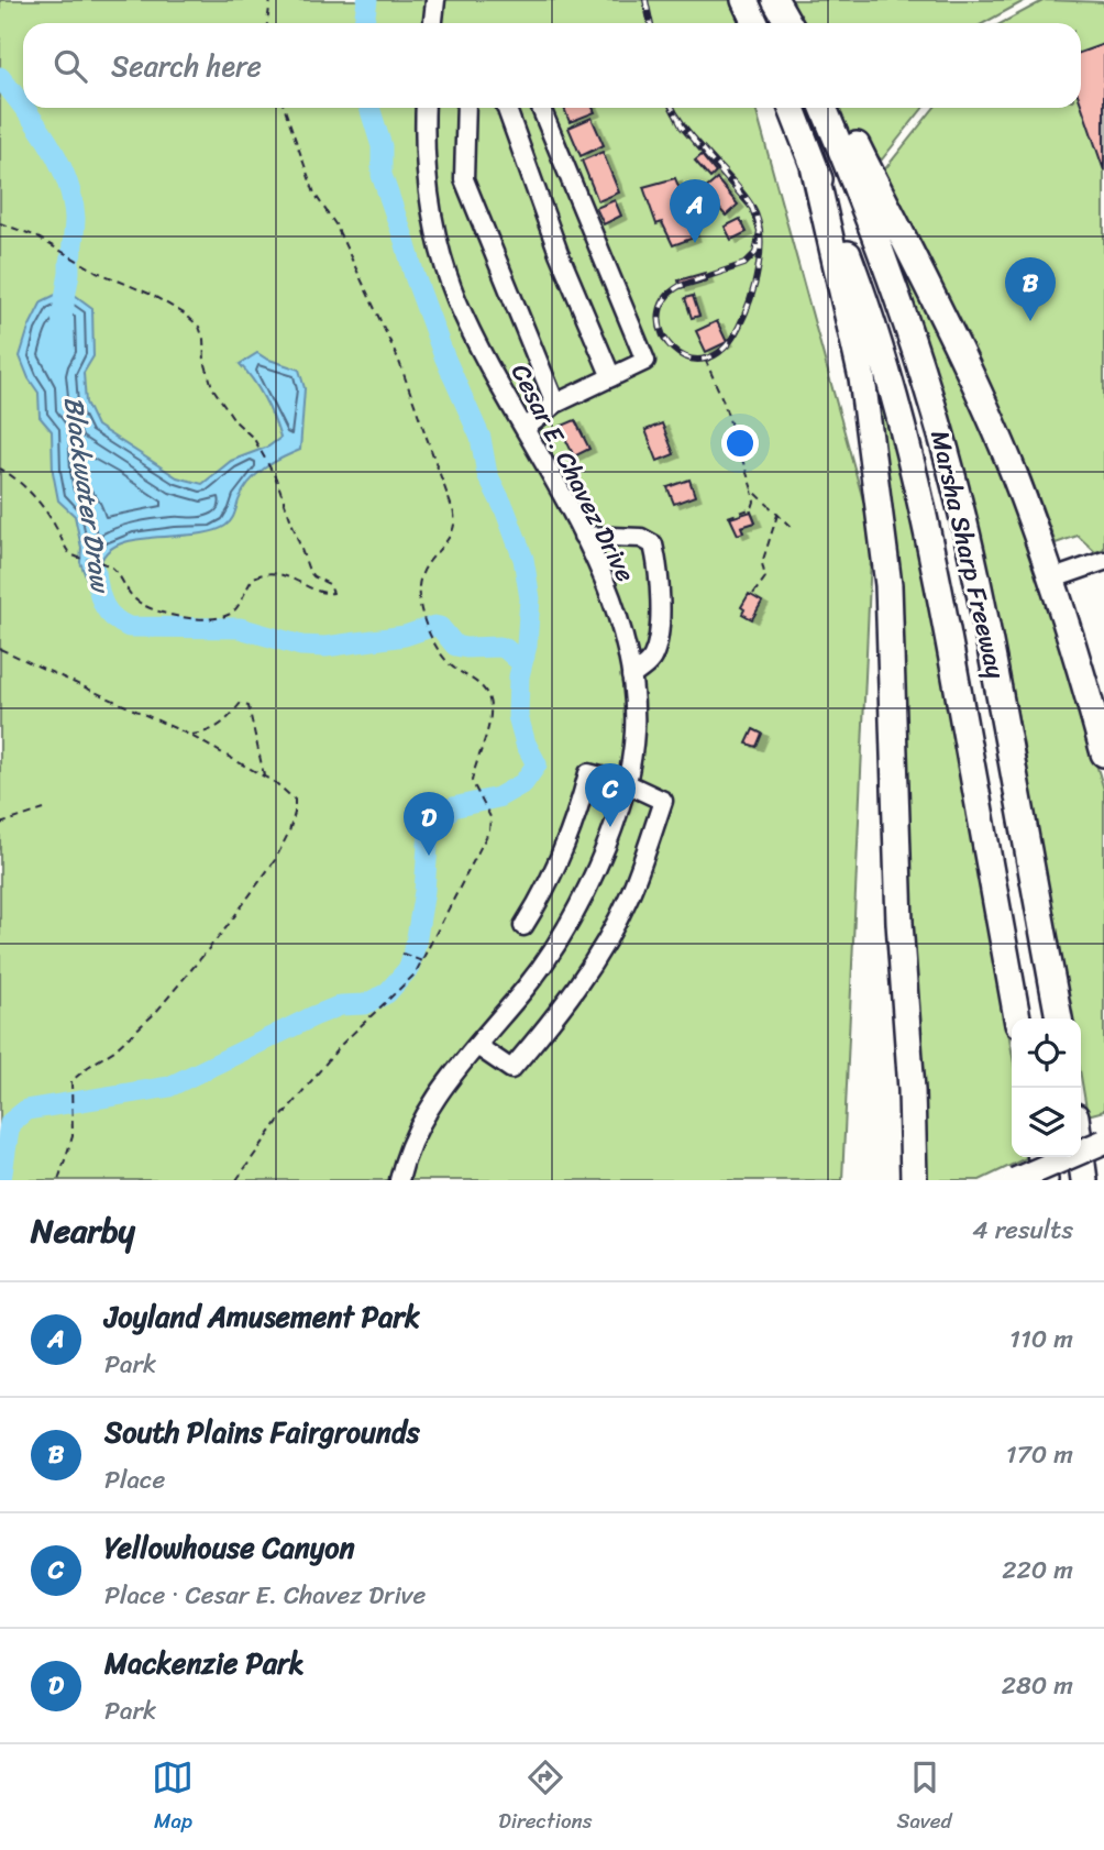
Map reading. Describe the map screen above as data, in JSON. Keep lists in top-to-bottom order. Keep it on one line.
{"streets":{"highway":["Marsha Sharp Freeway"],"street":["Cesar E. Chavez Drive"]},"water":["Blackwater Draw"],"page":{"search":"Search here","pins":["A","B","C","D"],"heading":["Nearby","4 results"],"list":[{"mark":"A","name":"Joyland Amusement Park","note":"Park","value":"110 m"},{"mark":"B","name":"South Plains Fairgrounds","note":"Place","value":"170 m"},{"mark":"C","name":"Yellowhouse Canyon","note":"Place · Cesar E. Chavez Drive","value":"220 m"},{"mark":"D","name":"Mackenzie Park","note":"Park","value":"280 m"}],"nav":["Map","Directions","Saved"]}}
